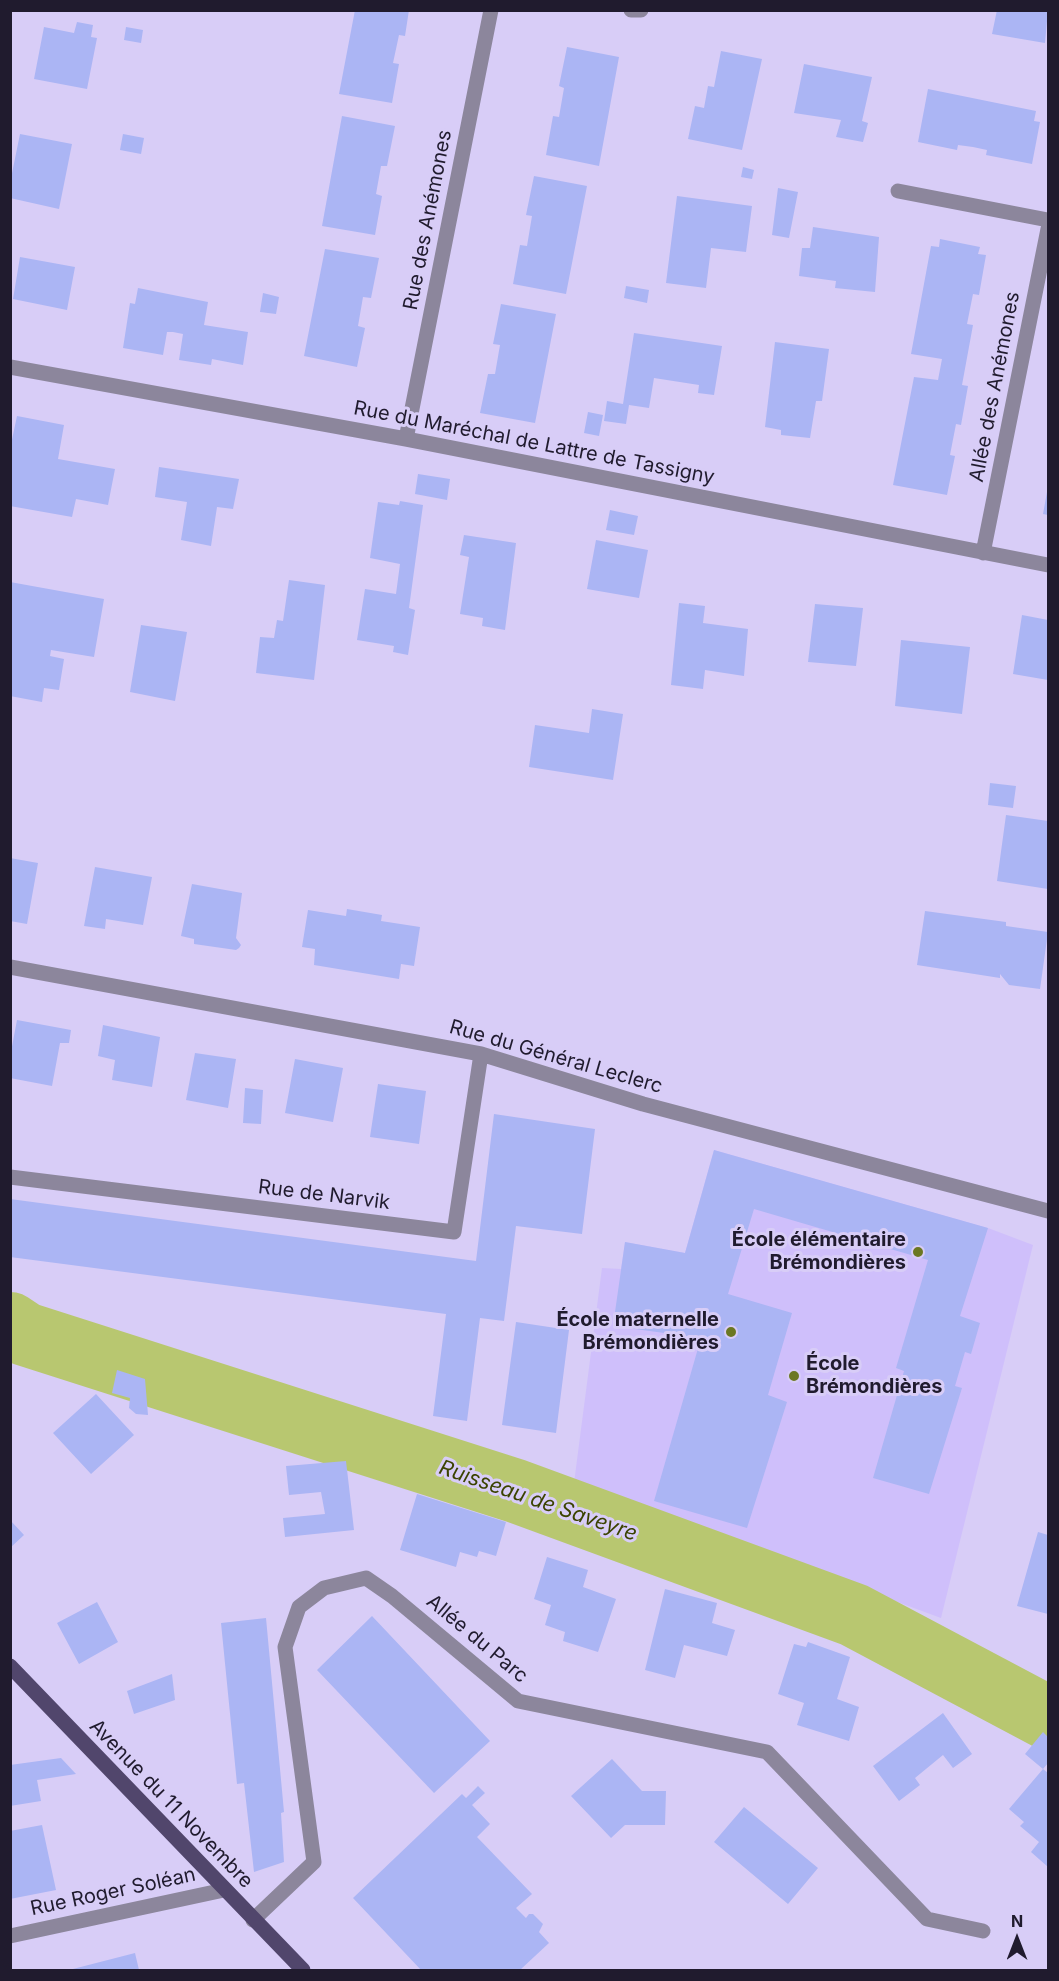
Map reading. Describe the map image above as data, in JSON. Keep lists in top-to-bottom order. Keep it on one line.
{"streets":{"main road":["Avenue du 11 Novembre"],"street":["Rue des Anémones","Allée des Anémones","Rue du Maréchal de Lattre de Tassigny","Rue du Général Leclerc","Rue de Narvik","Allée du Parc","Rue Roger Soléan"]},"crossings":[["Rue des Anémones","Rue du Maréchal de Lattre de Tassigny"],["Allée des Anémones","Rue du Maréchal de Lattre de Tassigny"],["Rue du Général Leclerc","Rue de Narvik"],["Allée du Parc","Avenue du 11 Novembre"],["Avenue du 11 Novembre","Rue Roger Soléan"]],"water":["Ruisseau de Saveyre"],"places":["École élémentaire Brémondières","École maternelle Brémondières","École Brémondières"],"north":"top"}
